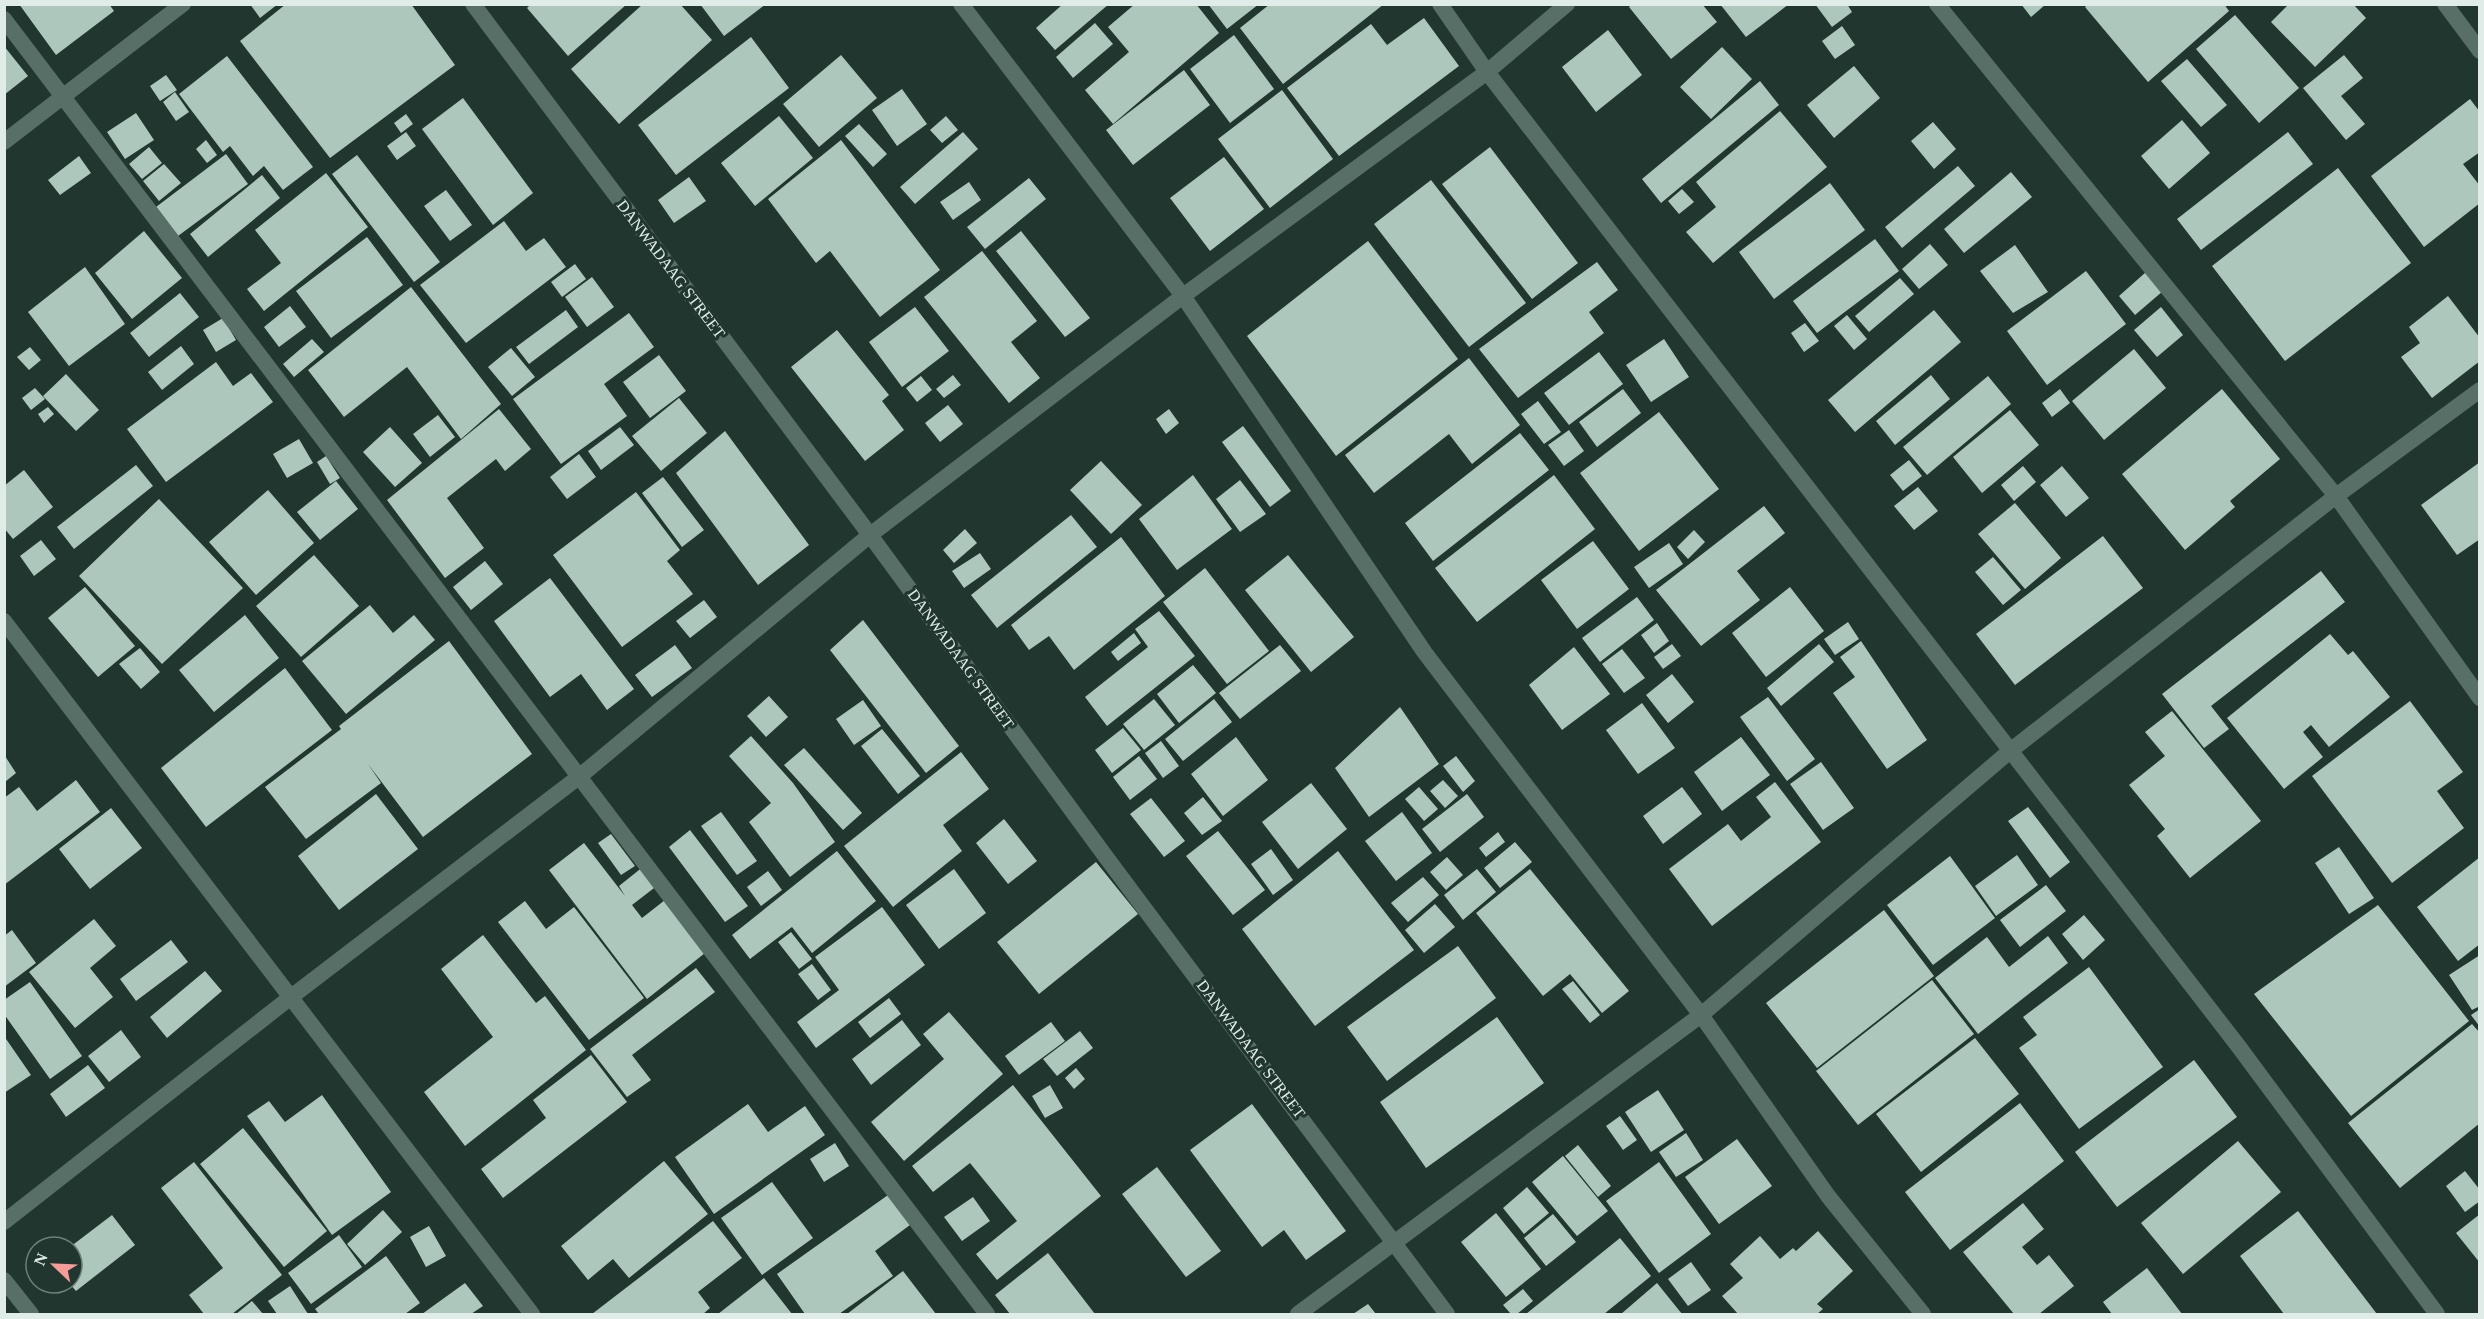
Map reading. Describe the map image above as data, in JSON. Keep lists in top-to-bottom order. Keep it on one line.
{"streets":{"street":["DANWADAAG STREET"]},"north":"top left"}
